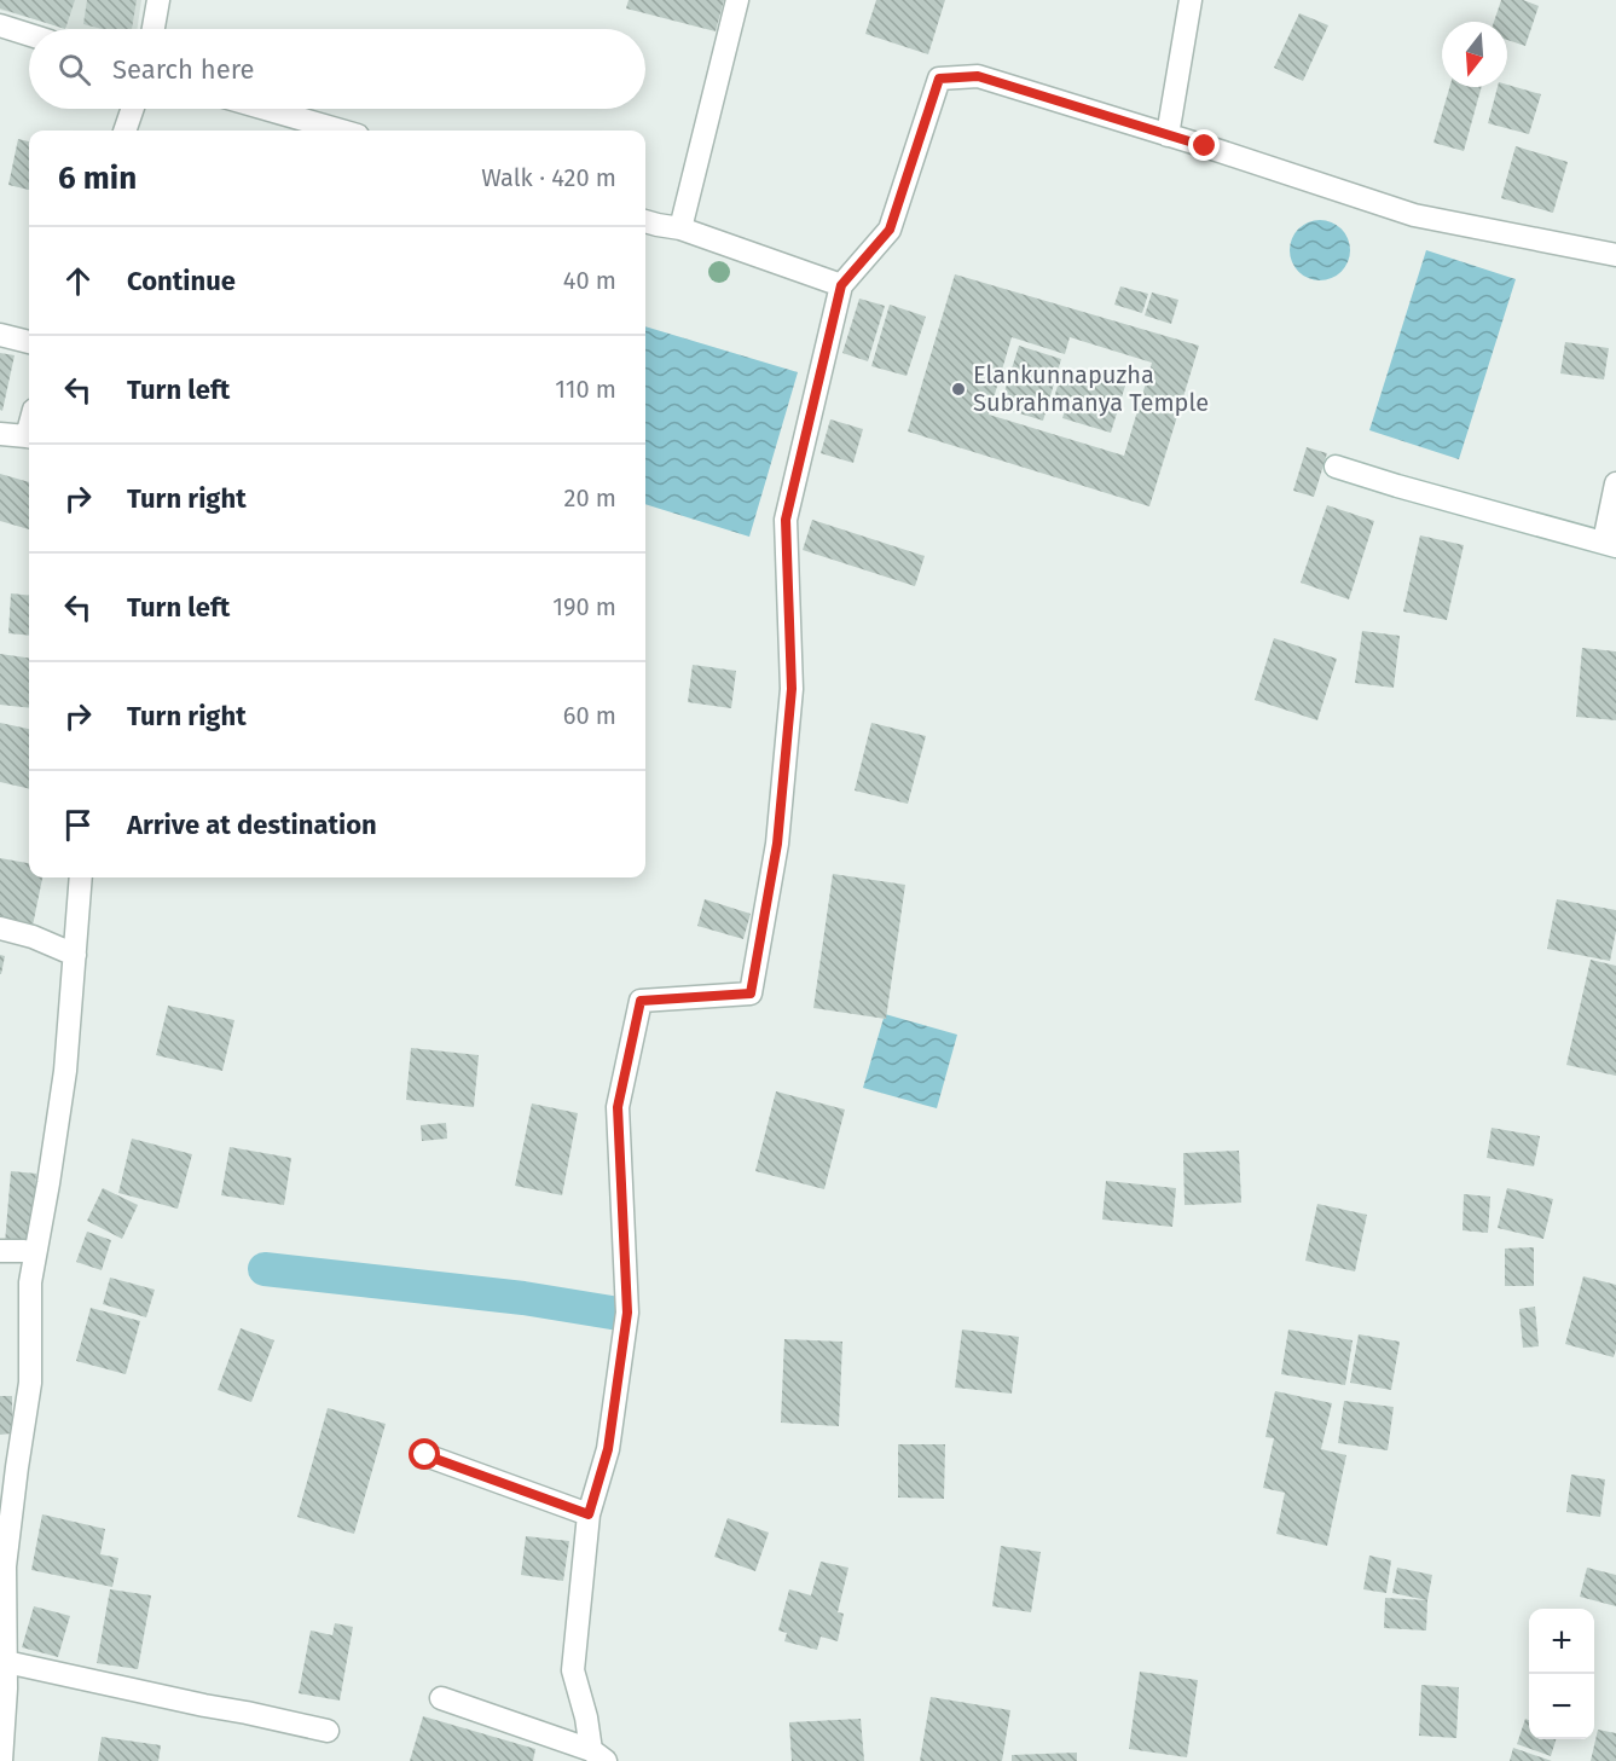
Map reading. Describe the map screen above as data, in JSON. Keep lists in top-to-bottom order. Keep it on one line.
{"places":["Elankunnapuzha Subrahmanya Temple"],"north":"bottom","page":{"search":"Search here","heading":["6 min","Walk · 420 m"],"list":[["Continue","40 m"],["Turn left","110 m"],["Turn right","20 m"],["Turn left","190 m"],["Turn right","60 m"],"Arrive at destination"],"map_buttons":["+","−"]}}
